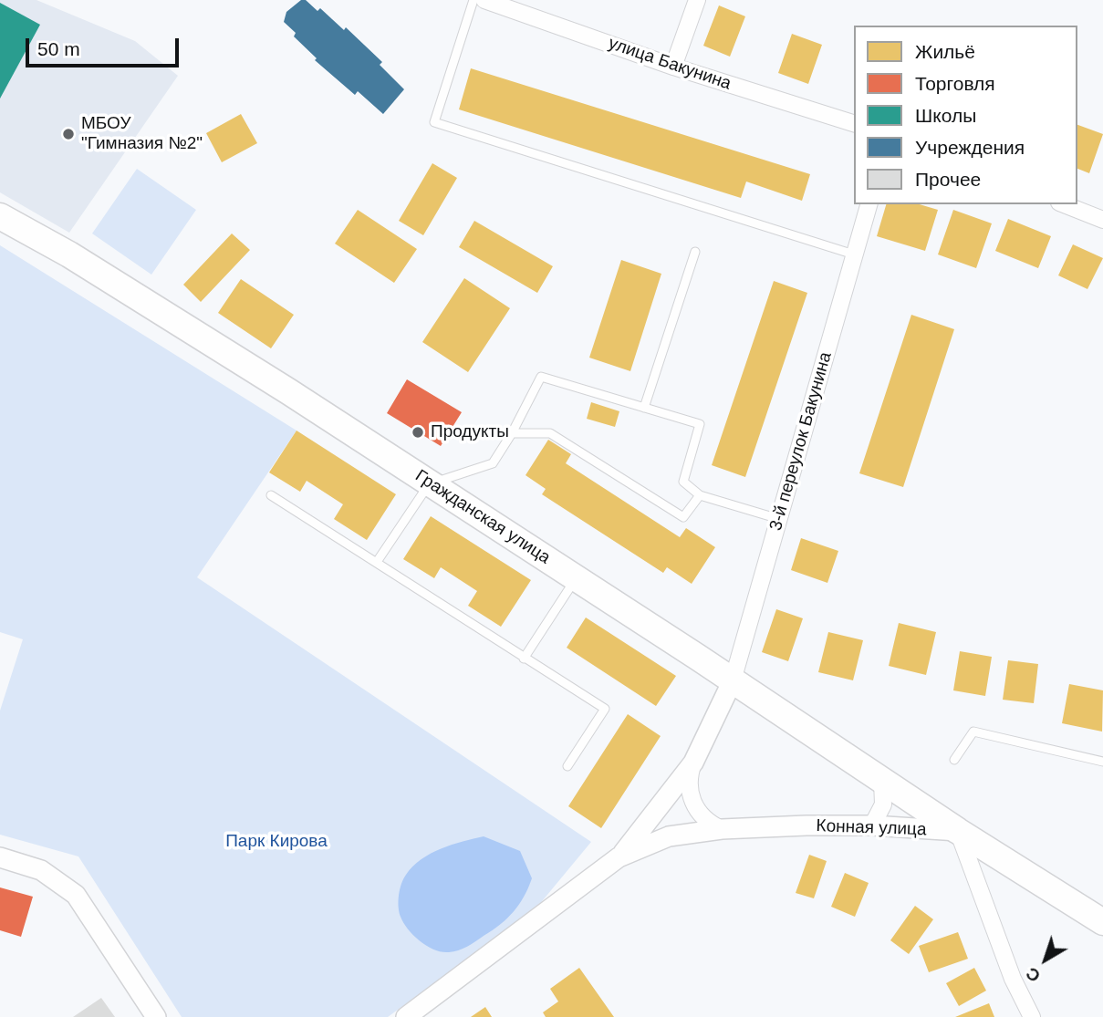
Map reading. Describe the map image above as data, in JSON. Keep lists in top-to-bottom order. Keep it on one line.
{"streets":{"main road":["Гражданская улица","Конная улица"],"street":["улица Бакунина","3-й переулок Бакунина"]},"crossings":[["3-й переулок Бакунина","Гражданская улица"],["3-й переулок Бакунина","Конная улица"],["Гражданская улица","Конная улица"]],"parks":["Парк Кирова"],"places":["МБОУ \"Гимназия №2\"","Продукты"],"legend":["Жильё","Торговля","Школы","Учреждения","Прочее"],"scale_bar":"50 m","north":"bottom left"}
